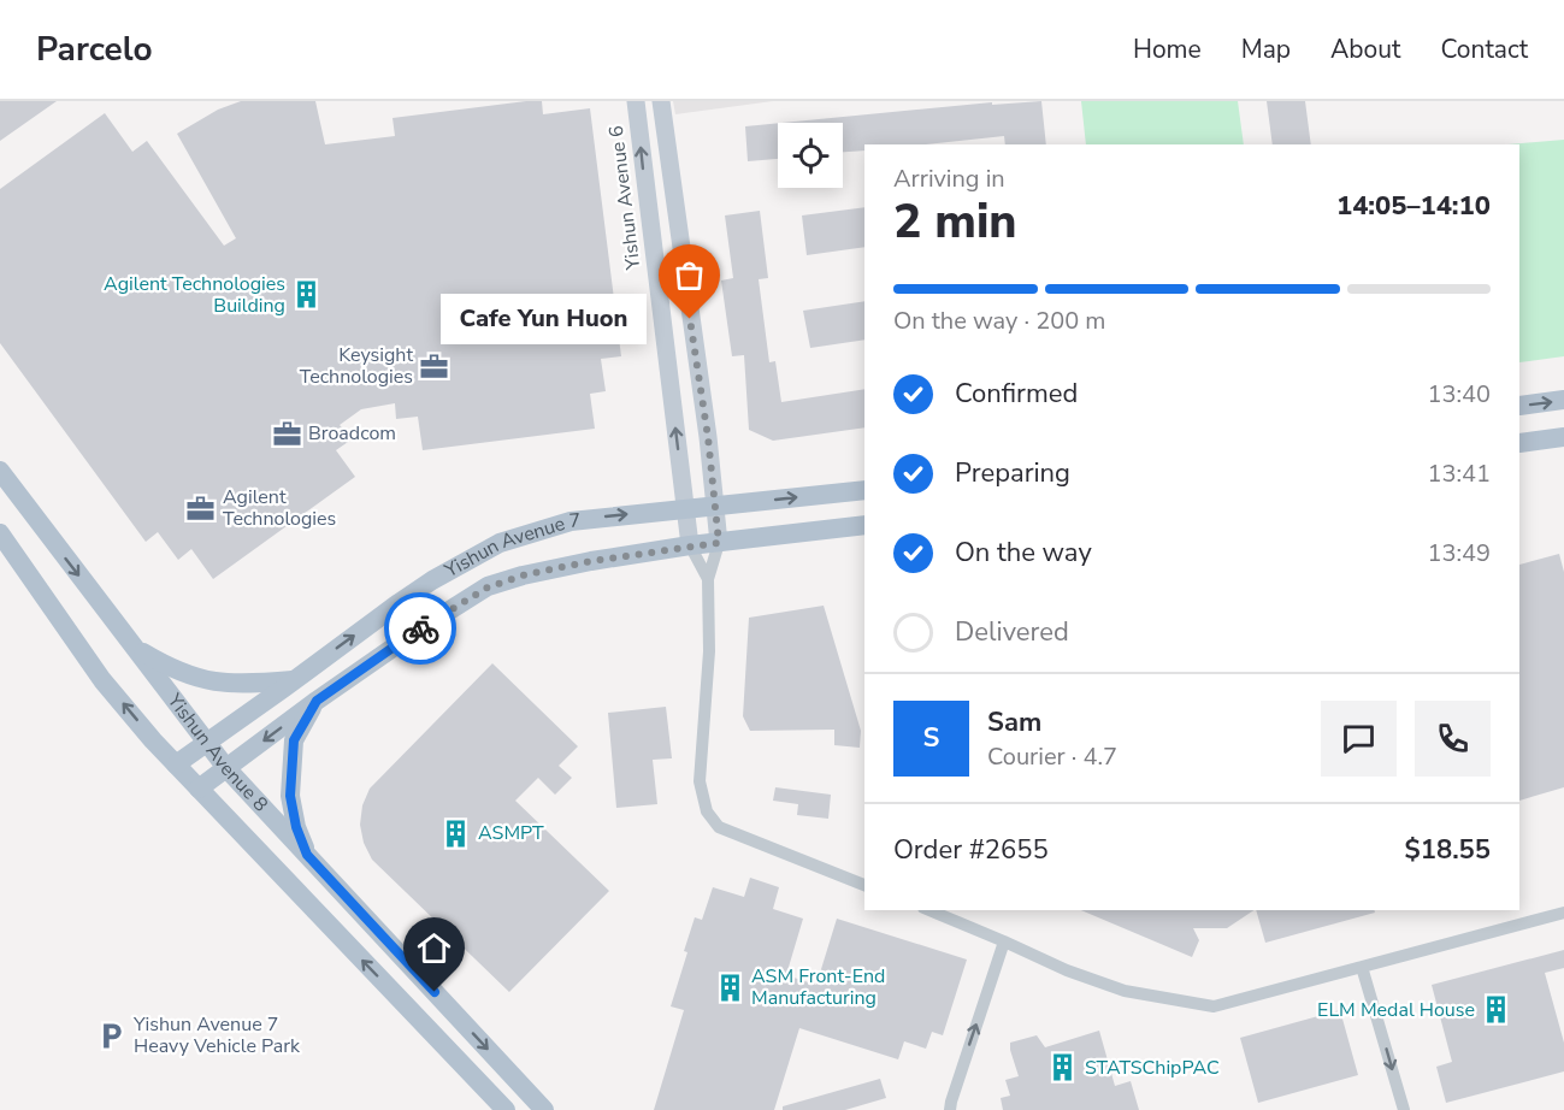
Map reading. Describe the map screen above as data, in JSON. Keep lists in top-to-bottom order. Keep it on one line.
{"streets":{"main road":["Yishun Avenue 6","Yishun Avenue 7","Yishun Avenue 8"]},"crossings":[["Yishun Avenue 6","Yishun Avenue 7"],["Yishun Avenue 7","Yishun Avenue 8"]],"places":{"building":["Agilent Technologies Building","ASMPT","ASM Front-End Manufacturing","ELM Medal House","STATSChipPAC"],"other":["Cafe Yun Huon"],"office":["Keysight Technologies","Broadcom","Agilent Technologies"],"parking":["Yishun Avenue 7 Heavy Vehicle Park"]},"page":{"header":"Parcelo","nav":["Home","Map","About","Contact"],"heading":["2 min","Arriving in","14:05–14:10"],"panel":["Sam","Courier · 4.7","Order #2655","$18.55"],"bar":"On the way · 200 m","bubble":"Cafe Yun Huon","list":[["Confirmed","13:40"],["Preparing","13:41"],["On the way","13:49"],"Delivered"],"round":"S"}}
